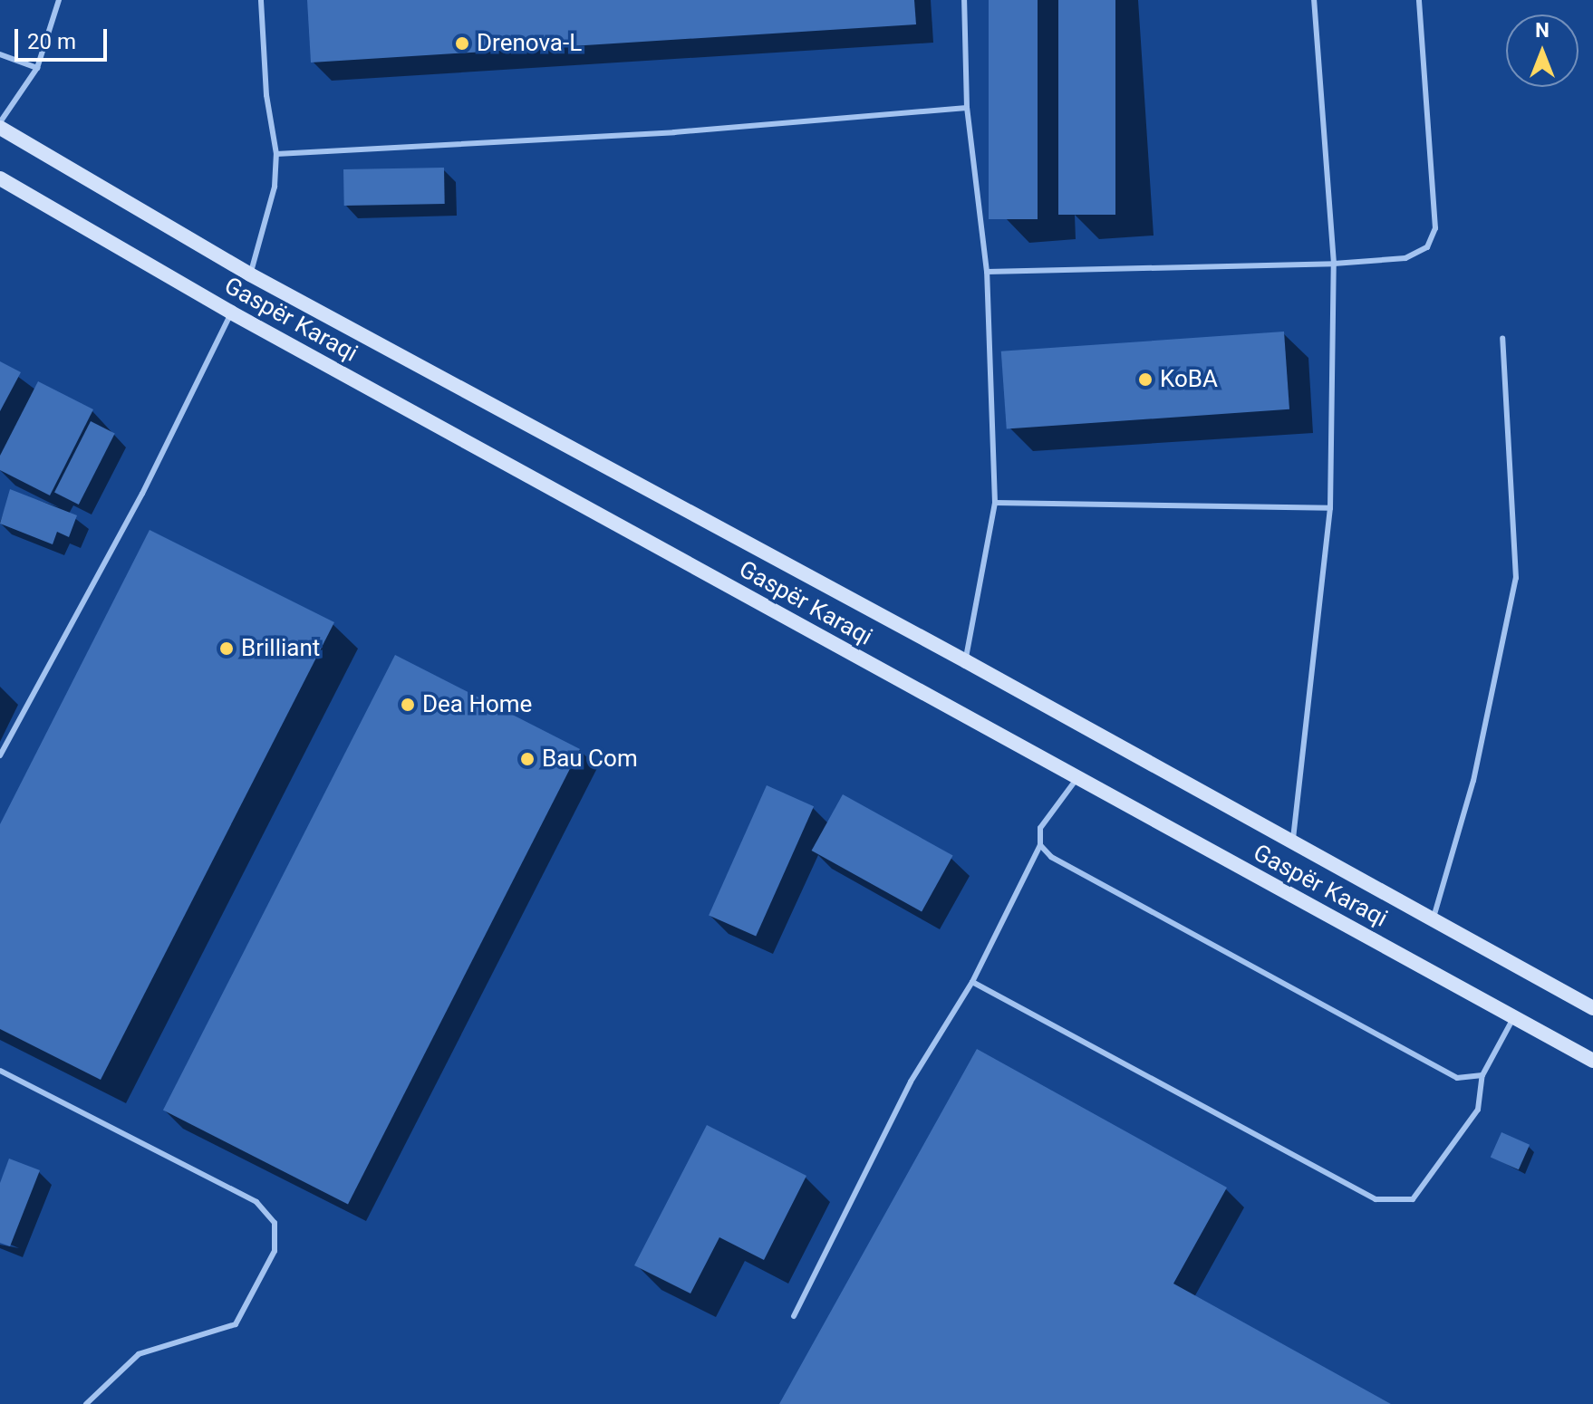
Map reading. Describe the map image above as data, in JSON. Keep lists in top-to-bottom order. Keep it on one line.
{"streets":{"main road":["Gaspër Karaqi"]},"places":["Drenova-L","KoBA","Brilliant","Dea Home","Bau Com"],"scale_bar":"20 m","north":"top"}
